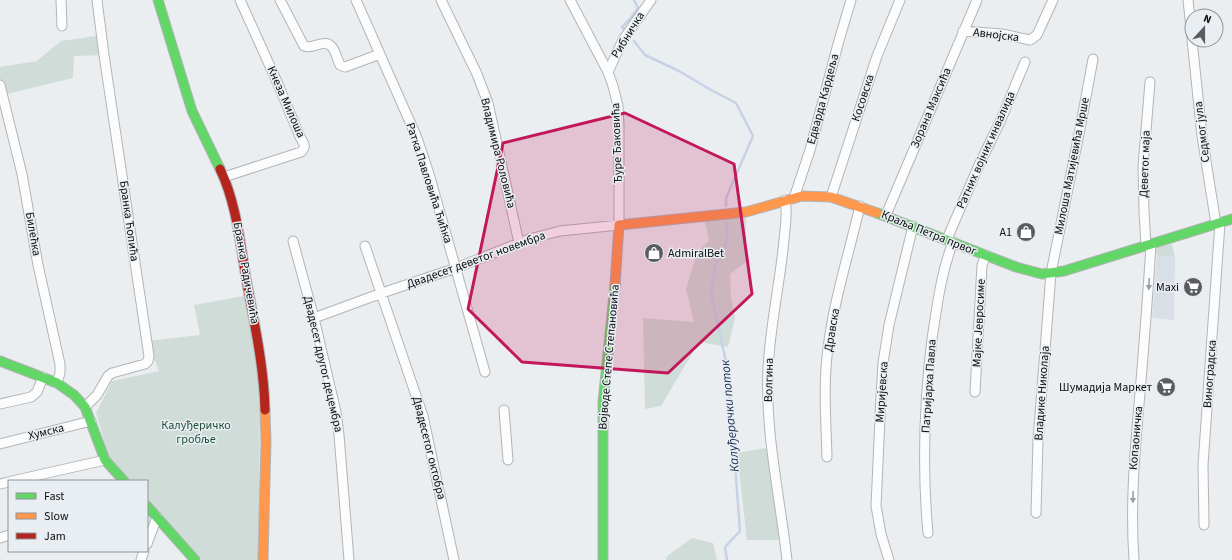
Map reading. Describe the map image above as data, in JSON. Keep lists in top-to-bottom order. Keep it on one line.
{"streets":{"street":["Рибничка","Авнојска","Косовска","Едварда Кардеља","Кнеза Милоша","Зорана Максића","Седмог јула","Ђуре Ђаковића","Ратних војних инвалида","Владимира Роловића","Деветог маја","Милоша Матијевића Мрше","Ратка Павловића Ћићка","Бранка Ћопића","Краља Петра првог","Билећка","Двадесет деветог новембра","Бранка Радичевића","Мајке Јевросиме","Дравска","Војводе Степе Степановића","Двадесет другог децембра","Виноградска","Волгина","Патријарха Павла","Миријевска","Владике Николаја","Хумска","Копаоничка","Двадесетог октобра"]},"crossings":[["Рибничка","Ђуре Ђаковића"],["Авнојска","Зорана Максића"],["Косовска","Краља Петра првог"],["Едварда Кардеља","Краља Петра првог"],["Едварда Кардеља","Волгина"],["Кнеза Милоша","Бранка Радичевића"],["Зорана Максића","Краља Петра првог"],["Седмог јула","Краља Петра првог"],["Седмог јула","Виноградска"],["Ђуре Ђаковића","Краља Петра првог"],["Ђуре Ђаковића","Двадесет деветог новембра"],["Ђуре Ђаковића","Војводе Степе Степановића"],["Ратних војних инвалида","Краља Петра првог"],["Ратних војних инвалида","Патријарха Павла"],["Владимира Роловића","Двадесет деветог новембра"],["Деветог маја","Краља Петра првог"],["Деветог маја","Копаоничка"],["Милоша Матијевића Мрше","Краља Петра првог"],["Милоша Матијевића Мрше","Владике Николаја"],["Ратка Павловића Ћићка","Двадесет деветог новембра"],["Краља Петра првог","Двадесет деветог новембра"],["Краља Петра првог","Мајке Јевросиме"],["Краља Петра првог","Дравска"],["Краља Петра првог","Војводе Степе Степановића"],["Краља Петра првог","Виноградска"],["Краља Петра првог","Волгина"],["Краља Петра првог","Патријарха Павла"],["Краља Петра првог","Миријевска"],["Краља Петра првог","Владике Николаја"],["Краља Петра првог","Копаоничка"],["Двадесет деветог новембра","Војводе Степе Степановића"],["Двадесет деветог новембра","Двадесет другог децембра"],["Двадесет деветог новембра","Двадесетог октобра"]],"one_way":["Копаоничка"],"water":["Калуђерачки поток"],"parks":["Калуђеричко гробље"],"places":{"shop":["A1","AdmiralBet"],"supermarket":["Maxi","Шумадија Маркет"]},"legend":["Fast","Slow","Jam"],"north":"top"}
